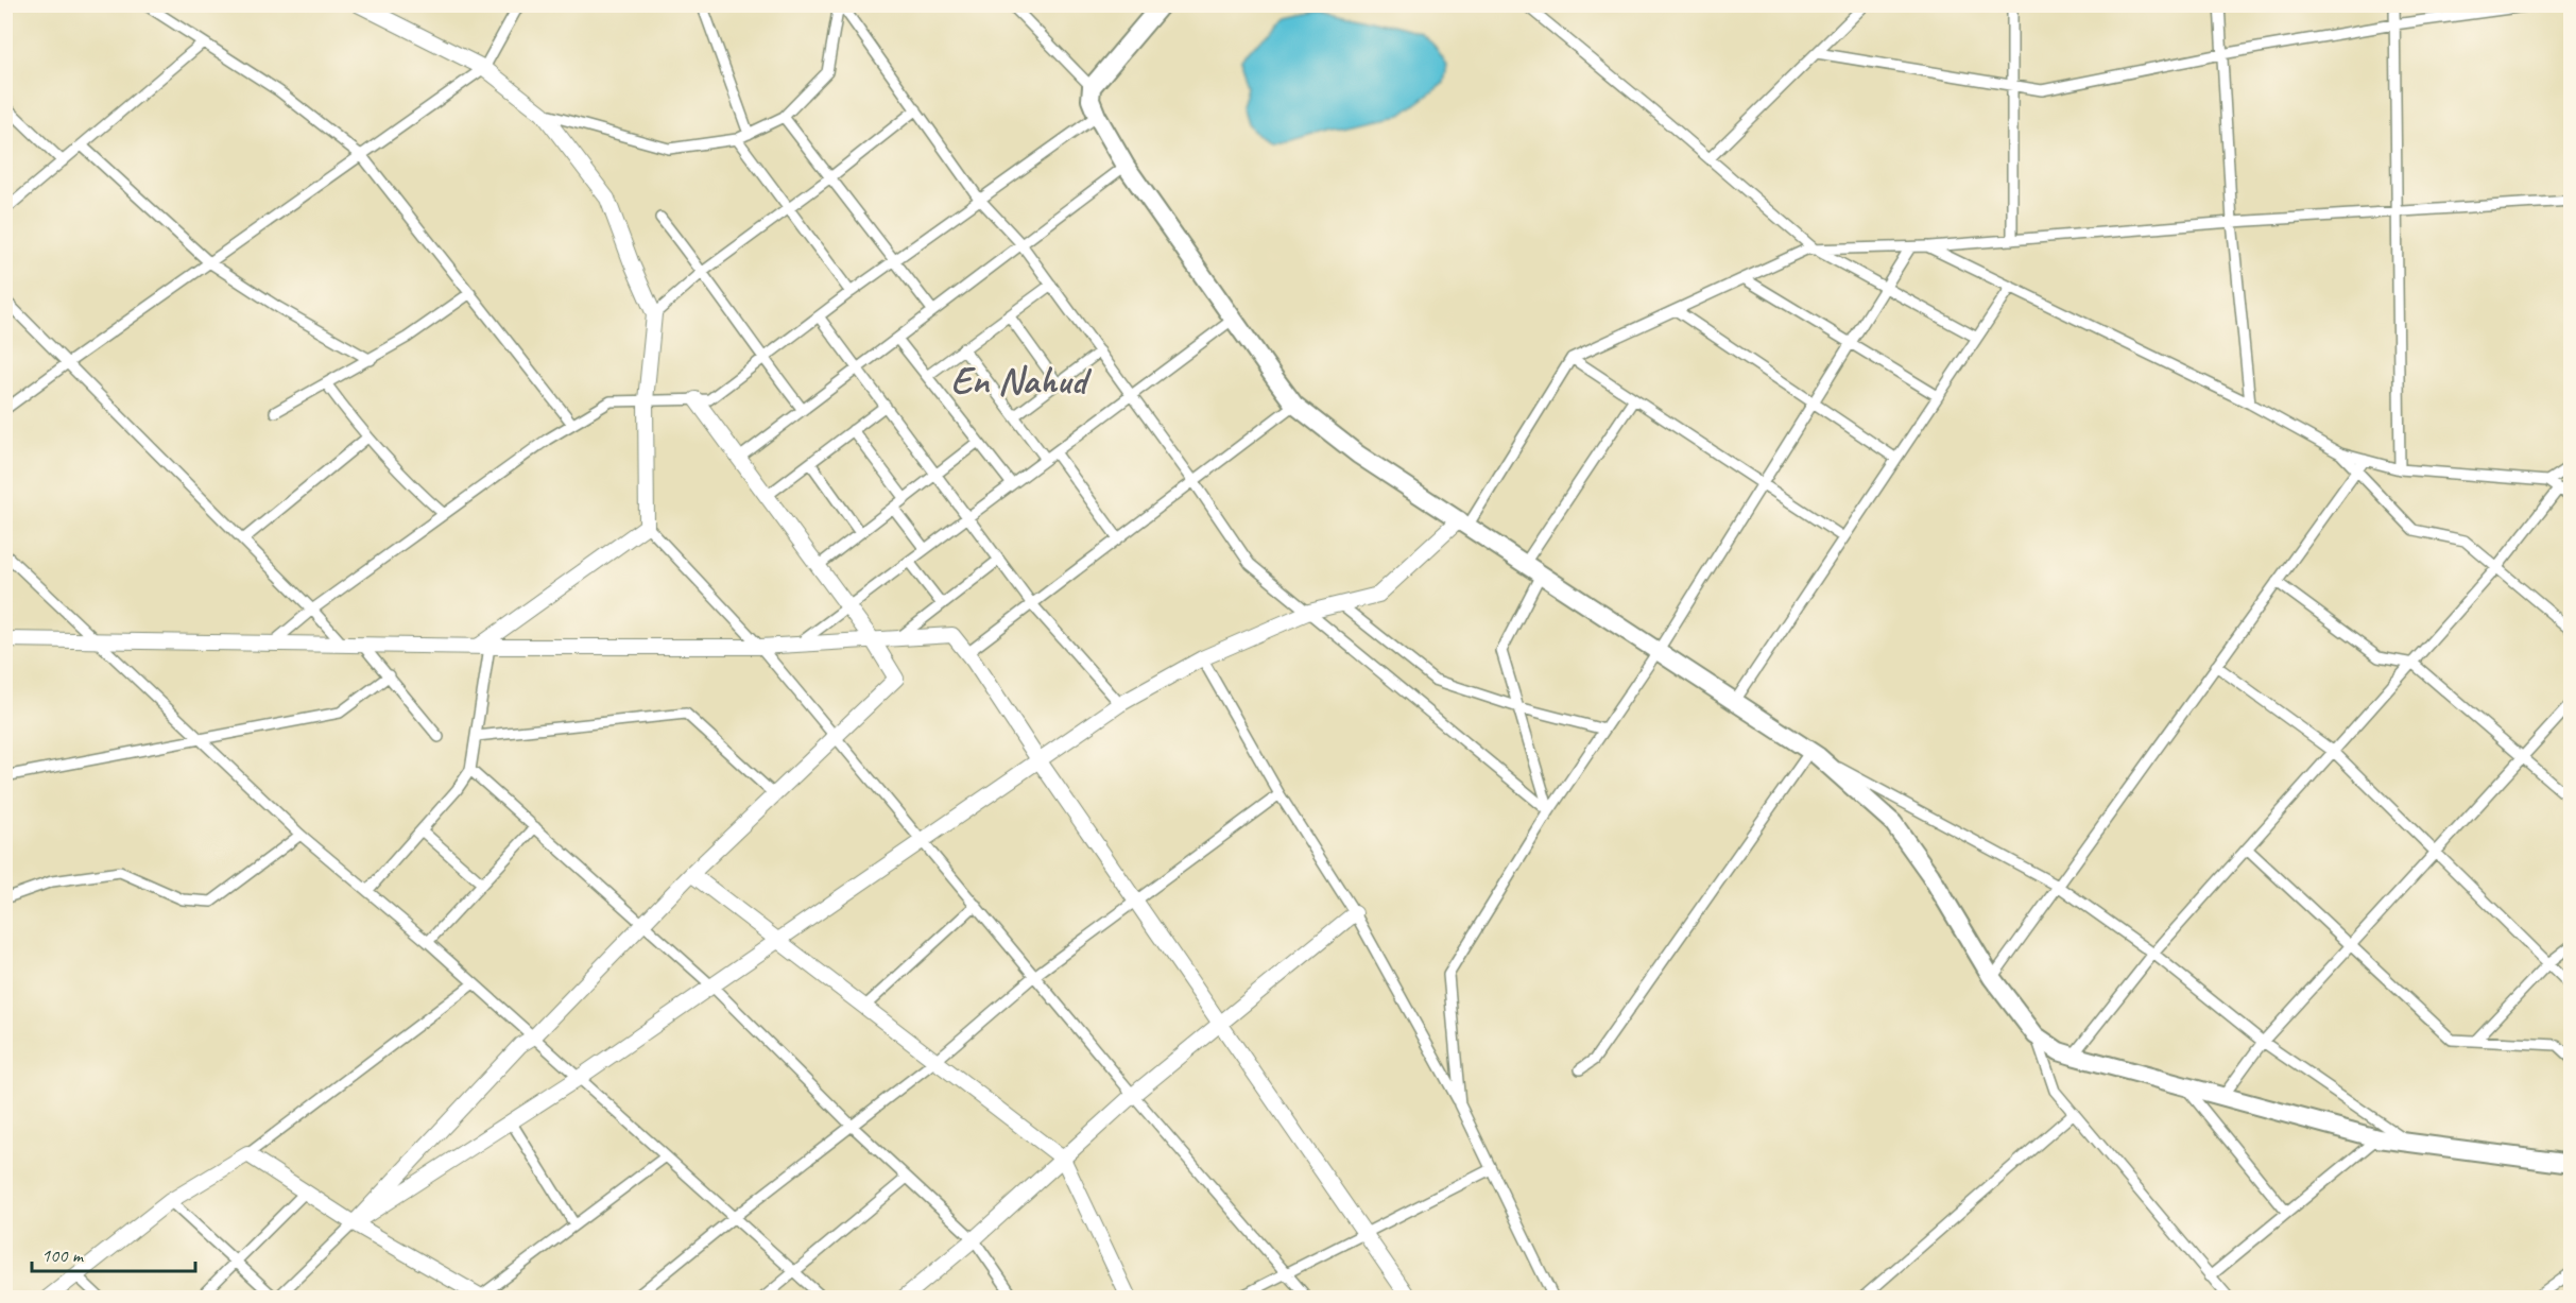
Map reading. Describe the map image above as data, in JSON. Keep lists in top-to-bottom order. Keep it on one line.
{"districts":["En Nahud"],"scale_bar":"100 m"}
